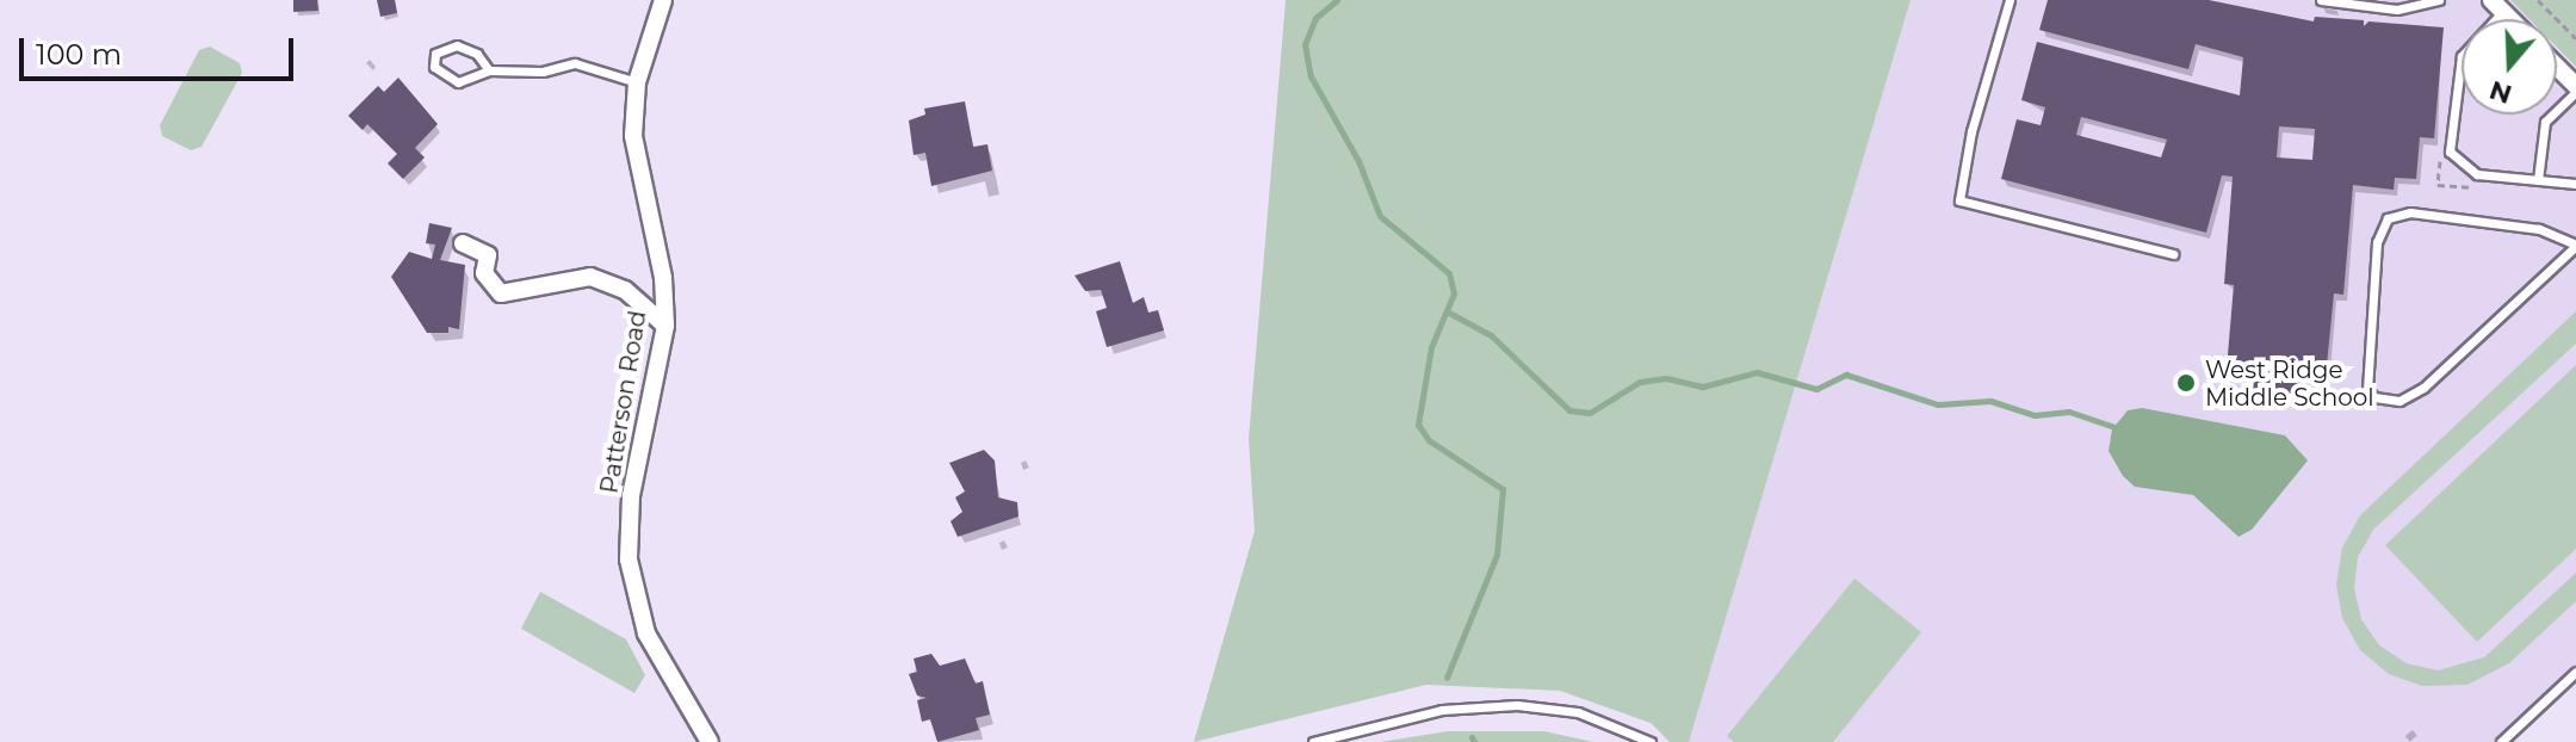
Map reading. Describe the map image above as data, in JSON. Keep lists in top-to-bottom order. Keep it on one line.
{"streets":{"street":["Patterson Road"]},"places":["West Ridge Middle School"],"scale_bar":"100 m","north":"bottom"}
